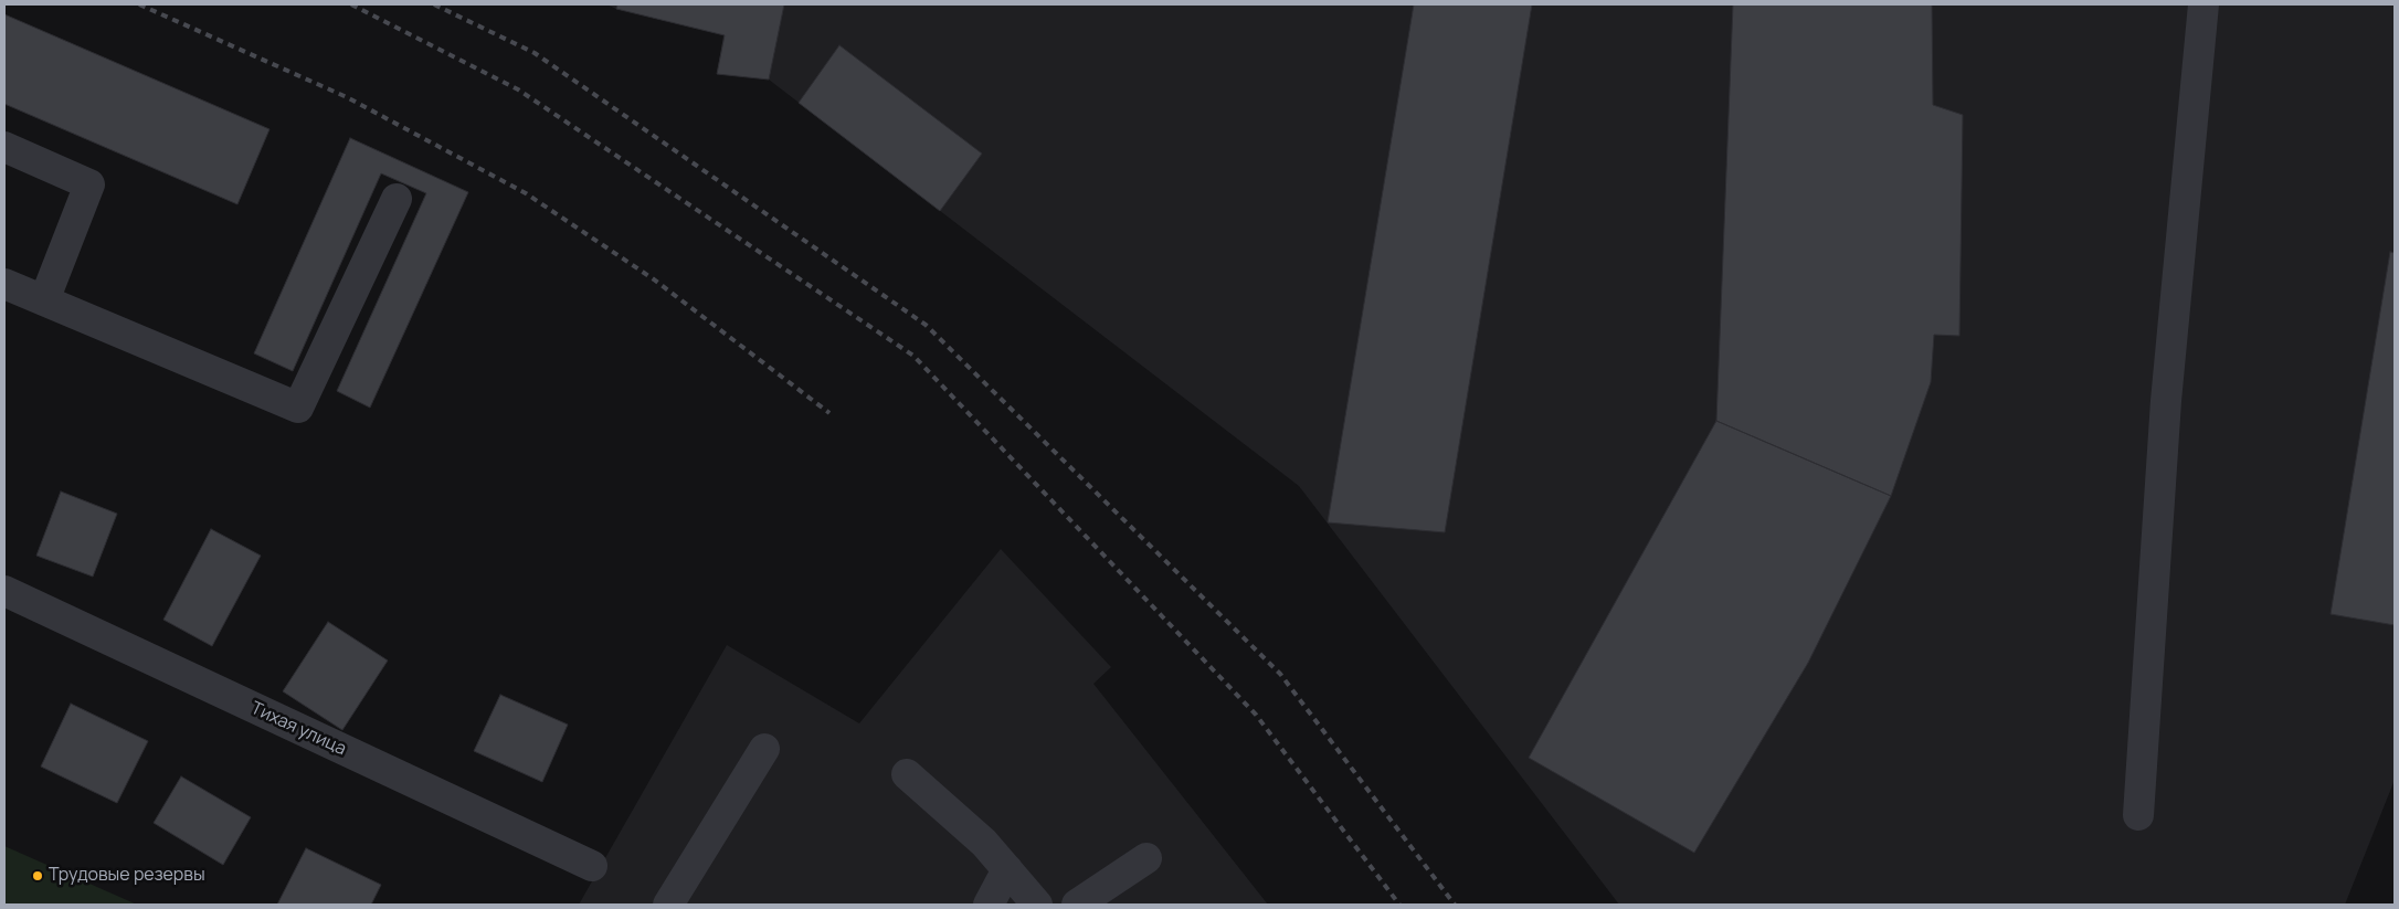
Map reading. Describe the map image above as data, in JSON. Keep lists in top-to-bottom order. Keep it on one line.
{"streets":{"street":["Тихая улица"]},"places":["Трудовые резервы"]}
